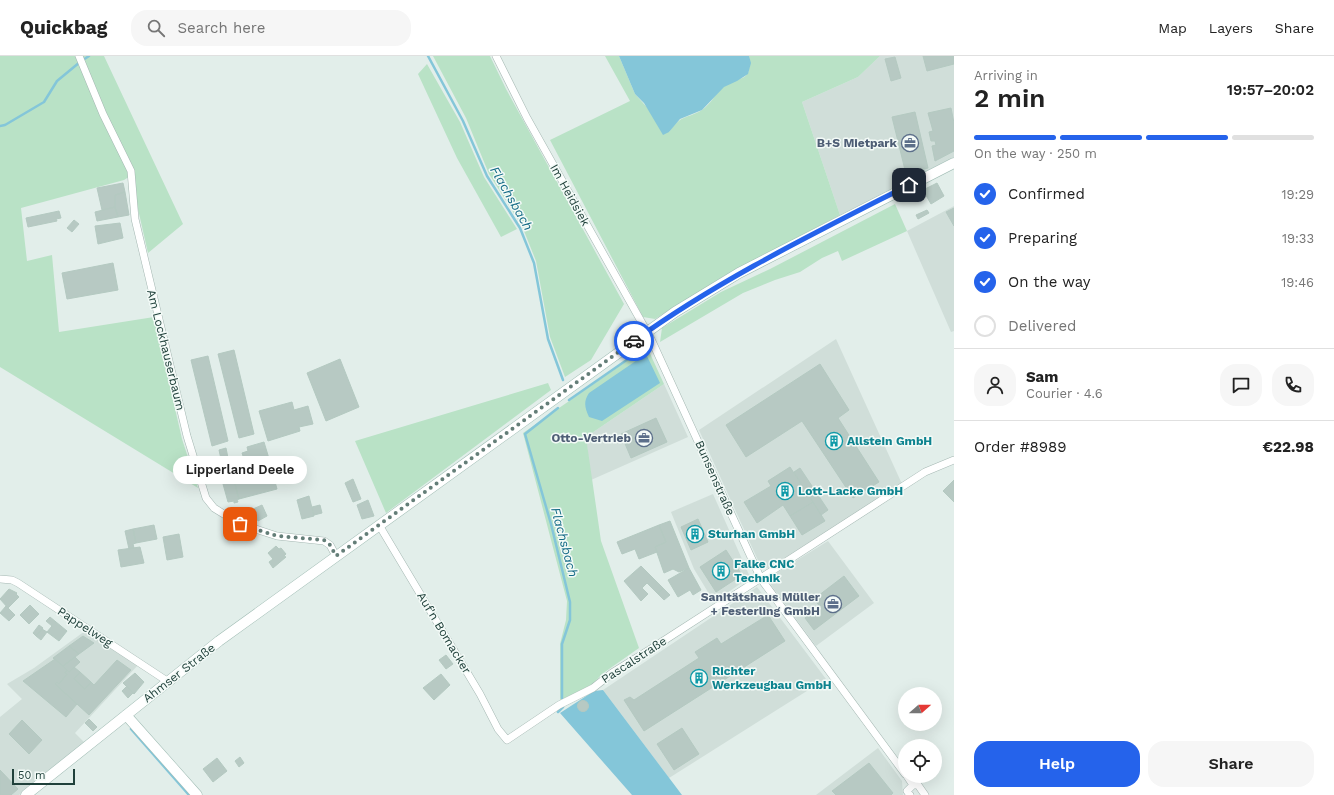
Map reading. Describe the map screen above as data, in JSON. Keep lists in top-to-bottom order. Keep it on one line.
{"streets":{"street":["Im Heidsiek","Am Lockhauserbaum","Bunsenstraße","Pappelweg","Auf'n Bomacker","Pascalstraße","Ahmser Straße"]},"crossings":[["Im Heidsiek","Bunsenstraße"],["Im Heidsiek","Ahmser Straße"],["Am Lockhauserbaum","Ahmser Straße"],["Bunsenstraße","Pascalstraße"],["Bunsenstraße","Ahmser Straße"],["Pappelweg","Ahmser Straße"],["Auf'n Bomacker","Pascalstraße"],["Auf'n Bomacker","Ahmser Straße"]],"water":["Flachsbach"],"places":{"office":["B+S Mietpark","Otto-Vertrieb","Sanitätshaus Müller + Festerling GmbH"],"building":["Allstein GmbH","Lott-Lacke GmbH","Sturhan GmbH","Falke CNC Technik","Richter Werkzeugbau GmbH"],"other":["Lipperland Deele"]},"scale_bar":"50 m","north":"right","page":{"header":"Quickbag","search":"Search here","nav":["Map","Layers","Share"],"heading":["2 min","Arriving in","19:57–20:02"],"panel":["Sam","Courier · 4.6","Order #8989","€22.98"],"bar":"On the way · 250 m","list":[["Confirmed","19:29"],["Preparing","19:33"],["On the way","19:46"],"Delivered"],"bubble":"Lipperland Deele","buttons":["Help","Share"],"scale":"50 m"}}
